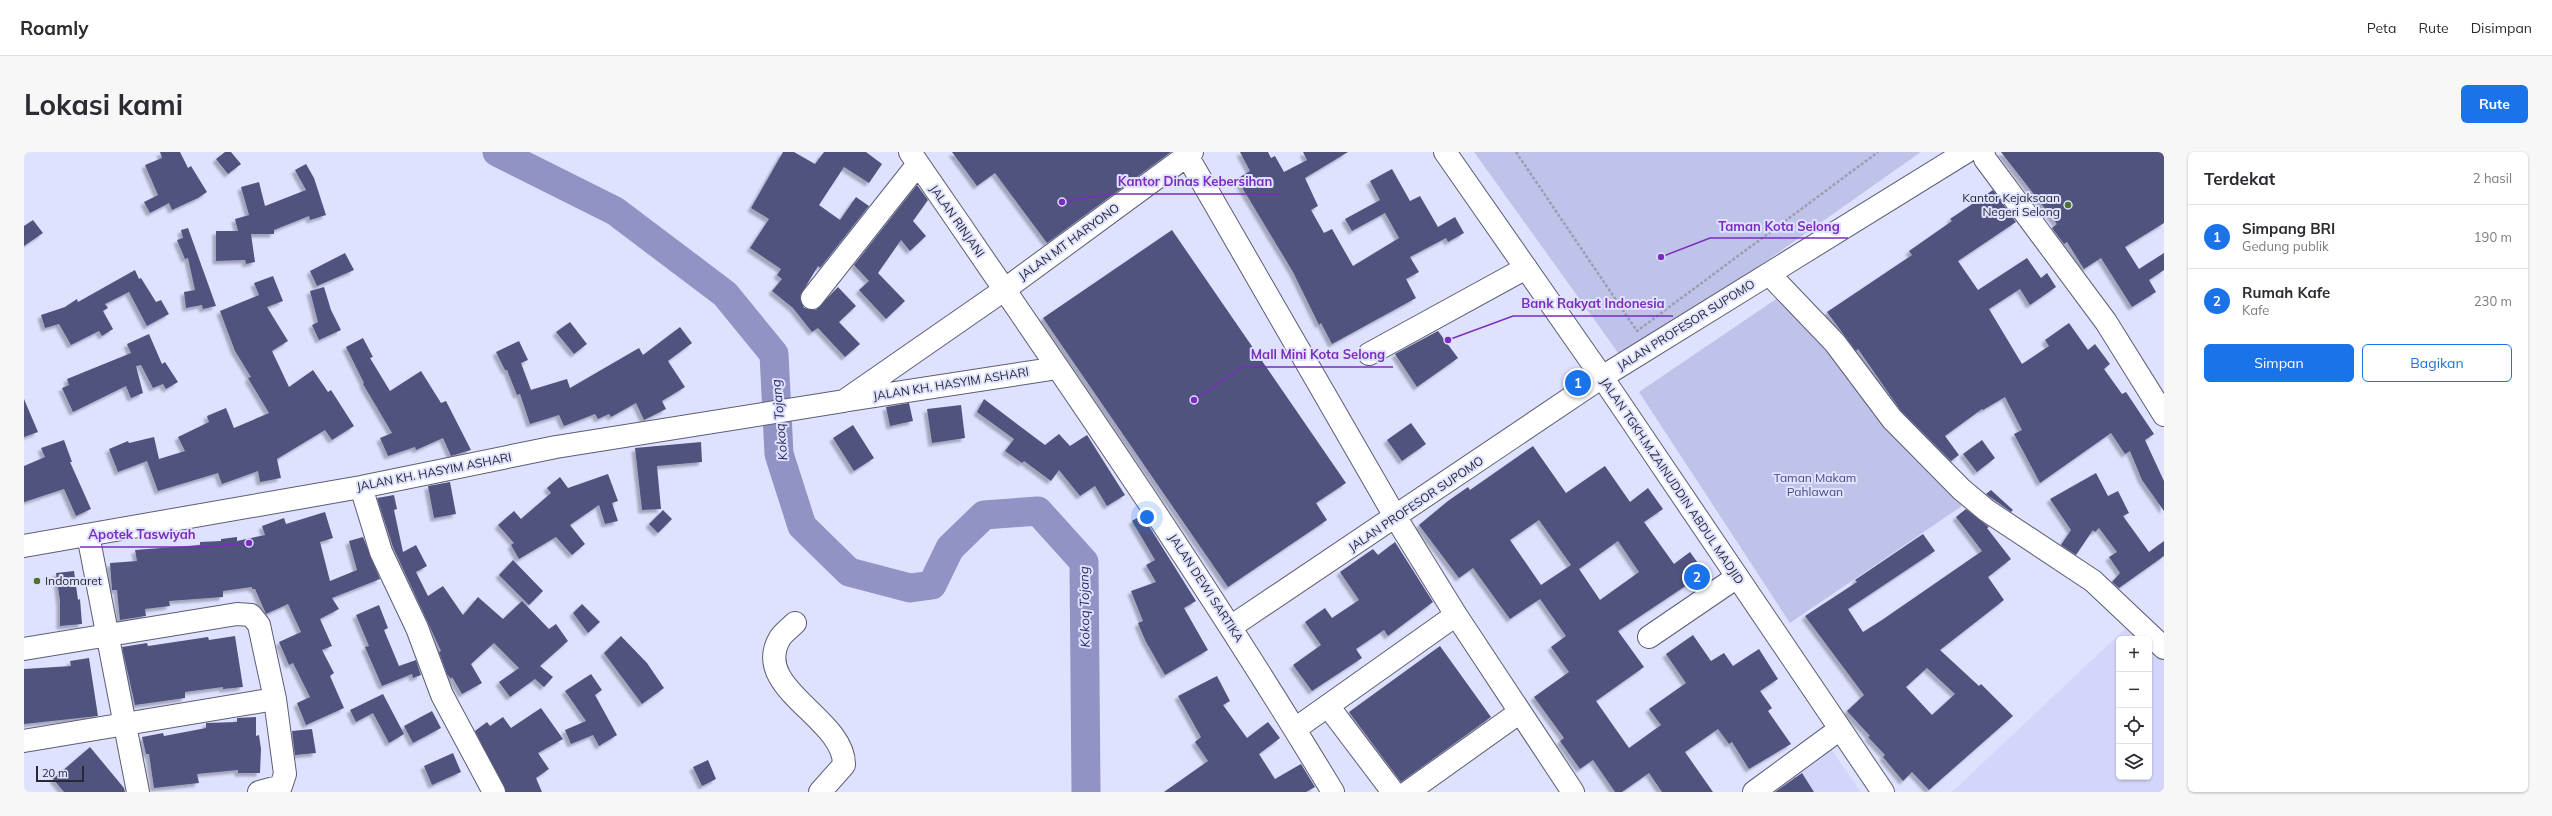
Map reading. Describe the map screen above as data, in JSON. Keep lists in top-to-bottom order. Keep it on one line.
{"streets":{"street":["JALAN RINJANI","JALAN MT HARYONO","JALAN PROFESOR SUPOMO","JALAN KH. HASYIM ASHARI","JALAN TGKH.M.ZAINUDDIN ABDUL MADJID","JALAN DEWI SARTIKA"]},"crossings":[["JALAN RINJANI","JALAN MT HARYONO"],["JALAN RINJANI","JALAN KH. HASYIM ASHARI"],["JALAN RINJANI","JALAN DEWI SARTIKA"],["JALAN MT HARYONO","JALAN KH. HASYIM ASHARI"],["JALAN MT HARYONO","JALAN DEWI SARTIKA"],["JALAN PROFESOR SUPOMO","JALAN TGKH.M.ZAINUDDIN ABDUL MADJID"],["JALAN PROFESOR SUPOMO","JALAN DEWI SARTIKA"],["JALAN KH. HASYIM ASHARI","JALAN DEWI SARTIKA"]],"water":["Kokoq Tojang"],"parks":["Taman Makam Pahlawan"],"places":["Kantor Dinas Kebersihan","Kantor Kejaksaan Negeri Selong","Taman Kota Selong","Bank Rakyat Indonesia","Mall Mini Kota Selong","Apotek Taswiyah","Indomaret"],"scale_bar":"20 m","page":{"header":"Roamly","nav":["Peta","Rute","Disimpan"],"buttons":["Rute",["Simpan","Bagikan"]],"title":"Lokasi kami","heading":["Terdekat","2 hasil"],"list":[{"mark":"1","name":"Simpang BRI","note":"Gedung publik","value":"190 m"},{"mark":"2","name":"Rumah Kafe","note":"Kafe","value":"230 m"}],"pins":["1","2"],"map_buttons":["+","−"],"scale":"20 m"}}
